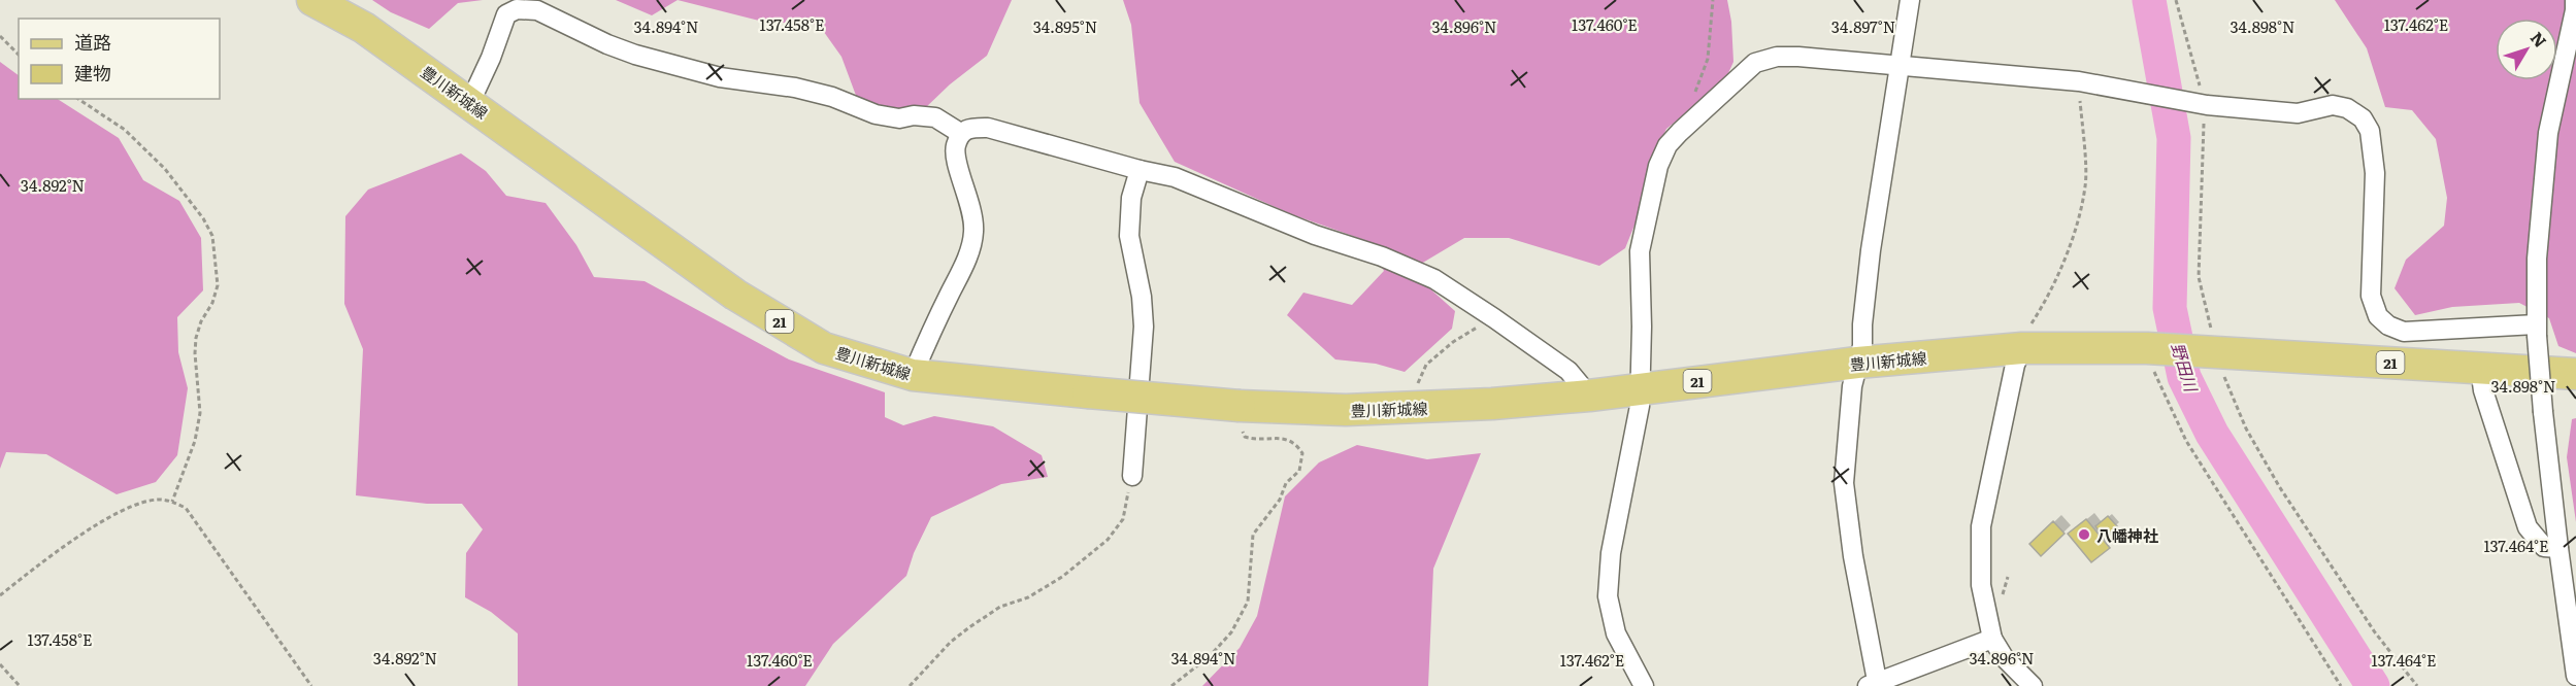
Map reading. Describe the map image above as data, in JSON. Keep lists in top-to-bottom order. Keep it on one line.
{"streets":{"main road":["豊川新城線","21"]},"water":["野田川"],"places":["八幡神社"],"legend":["道路","建物"],"north":"top right","coordinates":["137.460°E","137.462°E","137.458°E","34.894°N","34.895°N","34.896°N","34.897°N","34.898°N","34.892°N","137.464°E"]}
